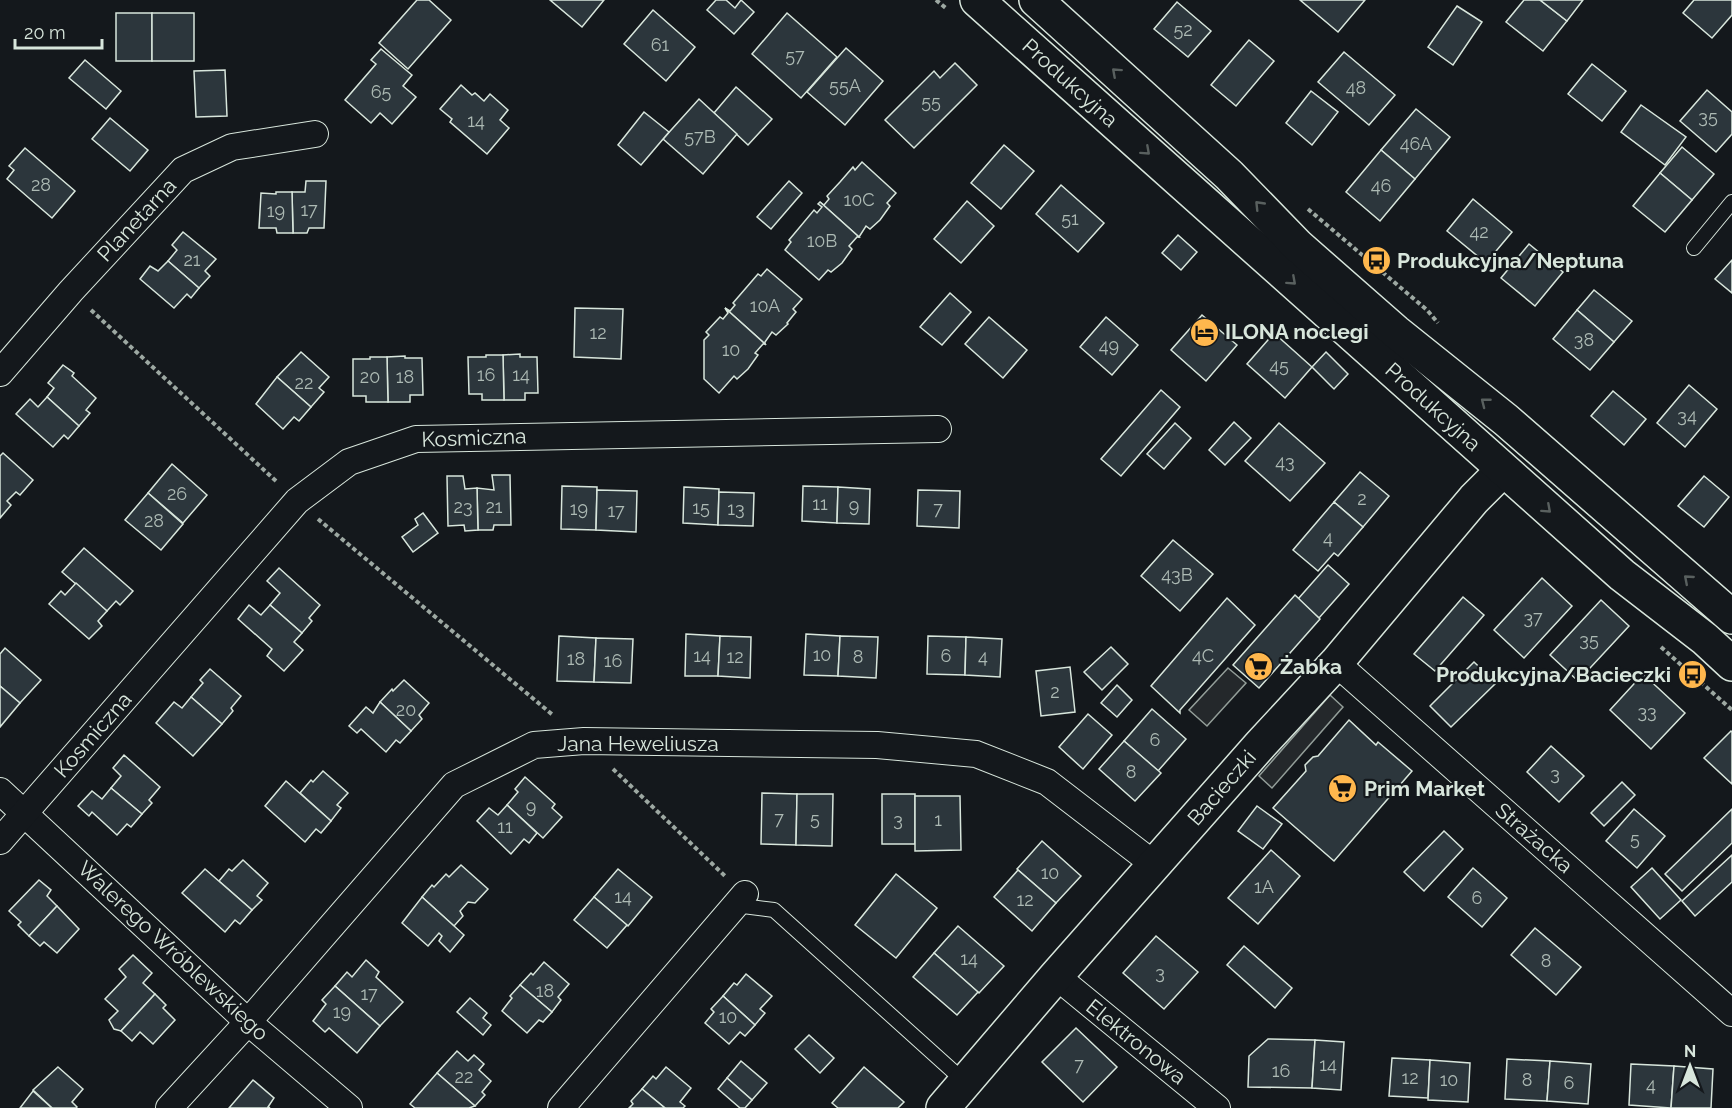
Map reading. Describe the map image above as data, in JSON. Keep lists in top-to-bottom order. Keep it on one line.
{"streets":{"main road":["Produkcyjna","Bacieczki"],"street":["Planetarna","Kosmiczna","Jana Heweliusza","Strażacka","Walerego Wróblewskiego","Elektronowa"]},"crossings":[["Produkcyjna","Bacieczki"],["Kosmiczna","Walerego Wróblewskiego"],["Jana Heweliusza","Bacieczki"],["Jana Heweliusza","Walerego Wróblewskiego"],["Bacieczki","Strażacka"],["Bacieczki","Elektronowa"]],"places":{"bus stop":["Produkcyjna/Neptuna","Produkcyjna/Bacieczki"],"hotel":["ILONA noclegi"],"supermarket":["Żabka","Prim Market"]},"house_numbers":["52","61","57","55A","48","65","55","35","14","57B","46A","28","46","10C","17","19","51","42","10B","21","10A","12","38","49","10","45","16","14","20","18","22","34","43","26","2","11","9","23","21","15","19","13","7","17","28","4","43B","37","35","10","14","6","4C","12","8","4","18","16","2","20","33","6","8","3","9","7","5","3","1","11","5","10","1A","14","6","12","14","8","3","18","17","19","10","7","14","16","22","12","10","8","6","4"],"scale_bar":"20 m","north":"top"}
